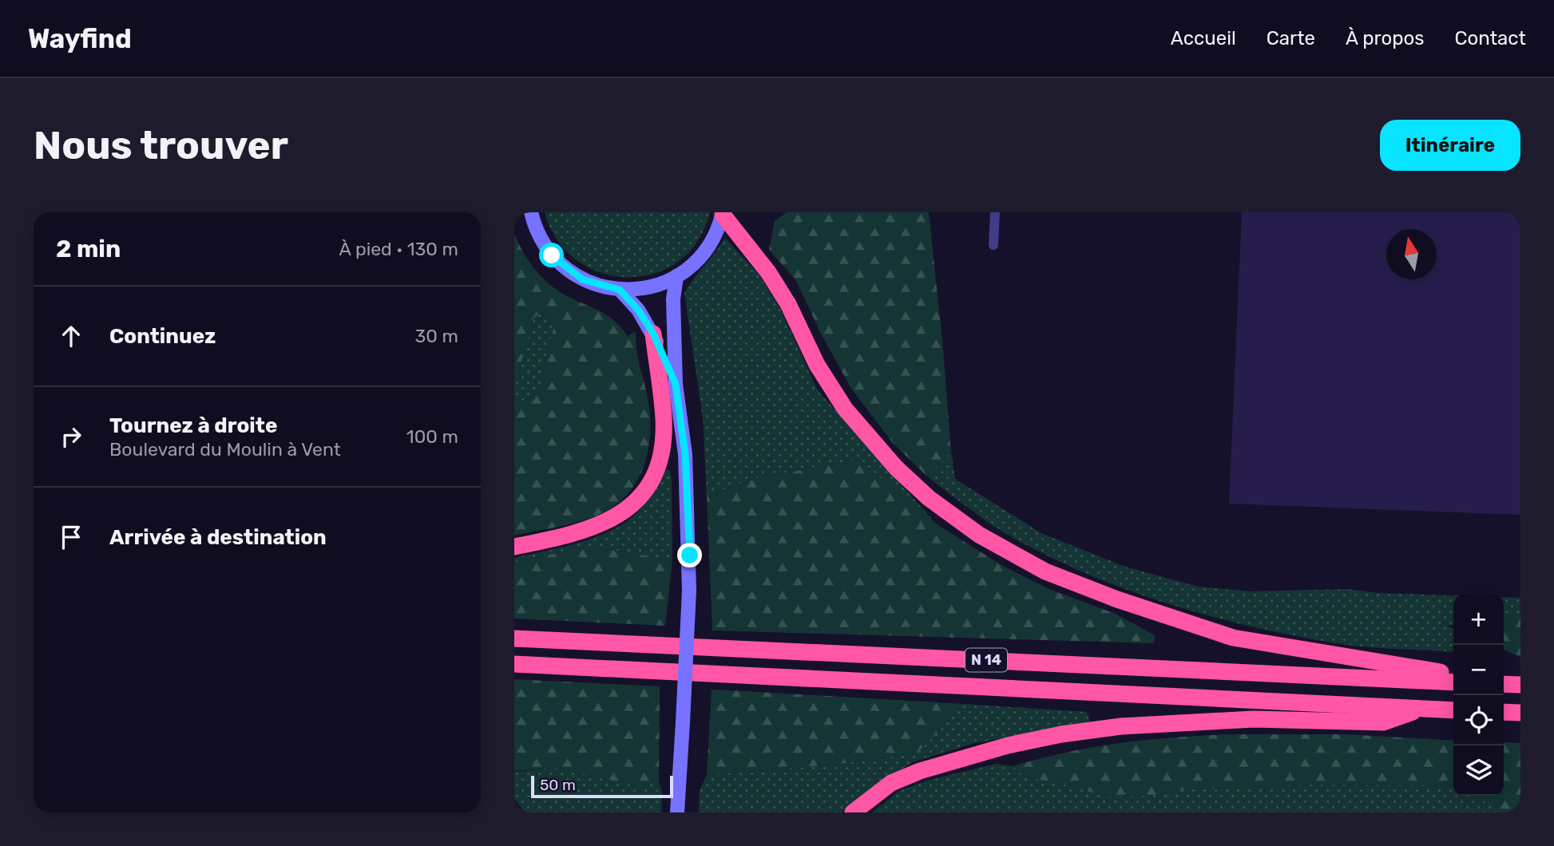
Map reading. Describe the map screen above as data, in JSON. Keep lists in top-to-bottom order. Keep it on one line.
{"streets":{"highway":["N 14"]},"scale_bar":"50 m","north":"top","page":{"header":"Wayfind","nav":["Accueil","Carte","À propos","Contact"],"buttons":"Itinéraire","title":"Nous trouver","heading":["2 min","À pied · 130 m"],"list":[["Continuez","30 m"],["Tournez à droite","Boulevard du Moulin à Vent","100 m"],"Arrivée à destination"],"map_buttons":["+","−"],"scale":"50 m"}}
